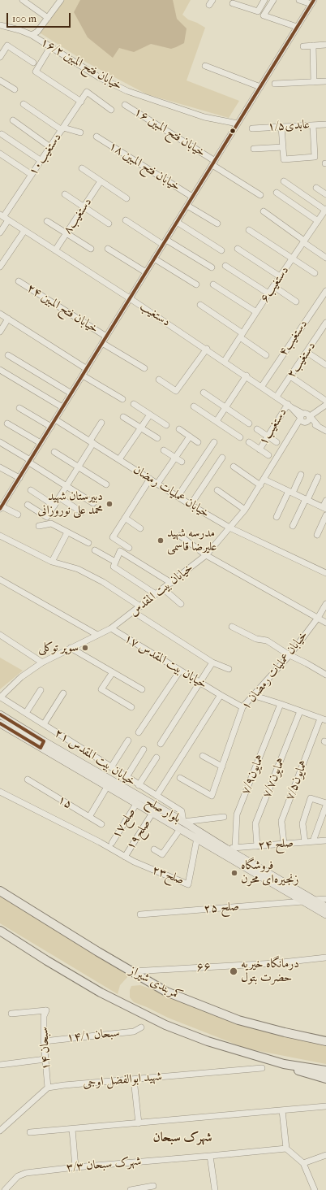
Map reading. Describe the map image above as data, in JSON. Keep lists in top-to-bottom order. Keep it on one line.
{"streets":{"highway":["کمربندی شیراز"],"main road":["بلوار صلح"],"street":["خیابان فتح المبین ۱۶/۲","عابدی۱/۵","خیابان فتح المبین ۱۶","دستغیب۱۰","خیابان فتح المبین ۱۸","دستغیب۸","دستغیب۶","خیابان فتح المبین ۲۴","دستغیب","دستغیب۴","۲دستغیب","دستغیب۱","خیابان عملیات رمضان","خیابان بیت المقدس","خیابان بیت المقدس ۱۷","خیابان عملیات رمضان ۱","خیابان بیت المقدس ۲۱","همایون۷/۹","همایون۷/۷","همایون۷/۵","۱۵","صلح۱۷","صلح۱۹","صلح ۲۴","صلح۲۳","صلح ۲۵","۶۶","سبحان ۱۴/۱","سبحان ۱۴","شهید ابوالفضل اوجی","۳/۳ شهرک سبحان"]},"crossings":[["دستغیب۱۰","دستغیب"],["دستغیب۸","دستغیب"],["دستغیب۶","دستغیب"],["دستغیب","دستغیب۴"],["دستغیب","۲دستغیب"],["دستغیب","دستغیب۱"],["دستغیب","خیابان بیت المقدس"],["خیابان عملیات رمضان","خیابان بیت المقدس"],["خیابان بیت المقدس","خیابان بیت المقدس ۱۷"],["خیابان بیت المقدس","خیابان بیت المقدس ۲۱"],["خیابان بیت المقدس ۱۷","خیابان عملیات رمضان ۱"],["خیابان بیت المقدس ۲۱","بلوار صلح"],["همایون۷/۹","صلح ۲۴"],["همایون۷/۷","صلح ۲۴"],["همایون۷/۵","صلح ۲۴"],["بلوار صلح","صلح۱۷"],["بلوار صلح","صلح۱۹"],["بلوار صلح","صلح ۲۴"],["بلوار صلح","صلح۲۳"],["بلوار صلح","صلح ۲۵"],["صلح۱۹","صلح۲۳"],["۶۶","کمربندی شیراز"],["سبحان ۱۴/۱","سبحان ۱۴"],["سبحان ۱۴","شهید ابوالفضل اوجی"]],"districts":["شهرک سبحان"],"places":["دبیرستان شهید محمد علی نوروزانی","مدرسه شهید علیرضا قاسمی","سوپر توکلی","فروشگاه زنجیره‌ای محرن","درمانگاه خیریه حضرت بتول"],"scale_bar":"100 m"}
